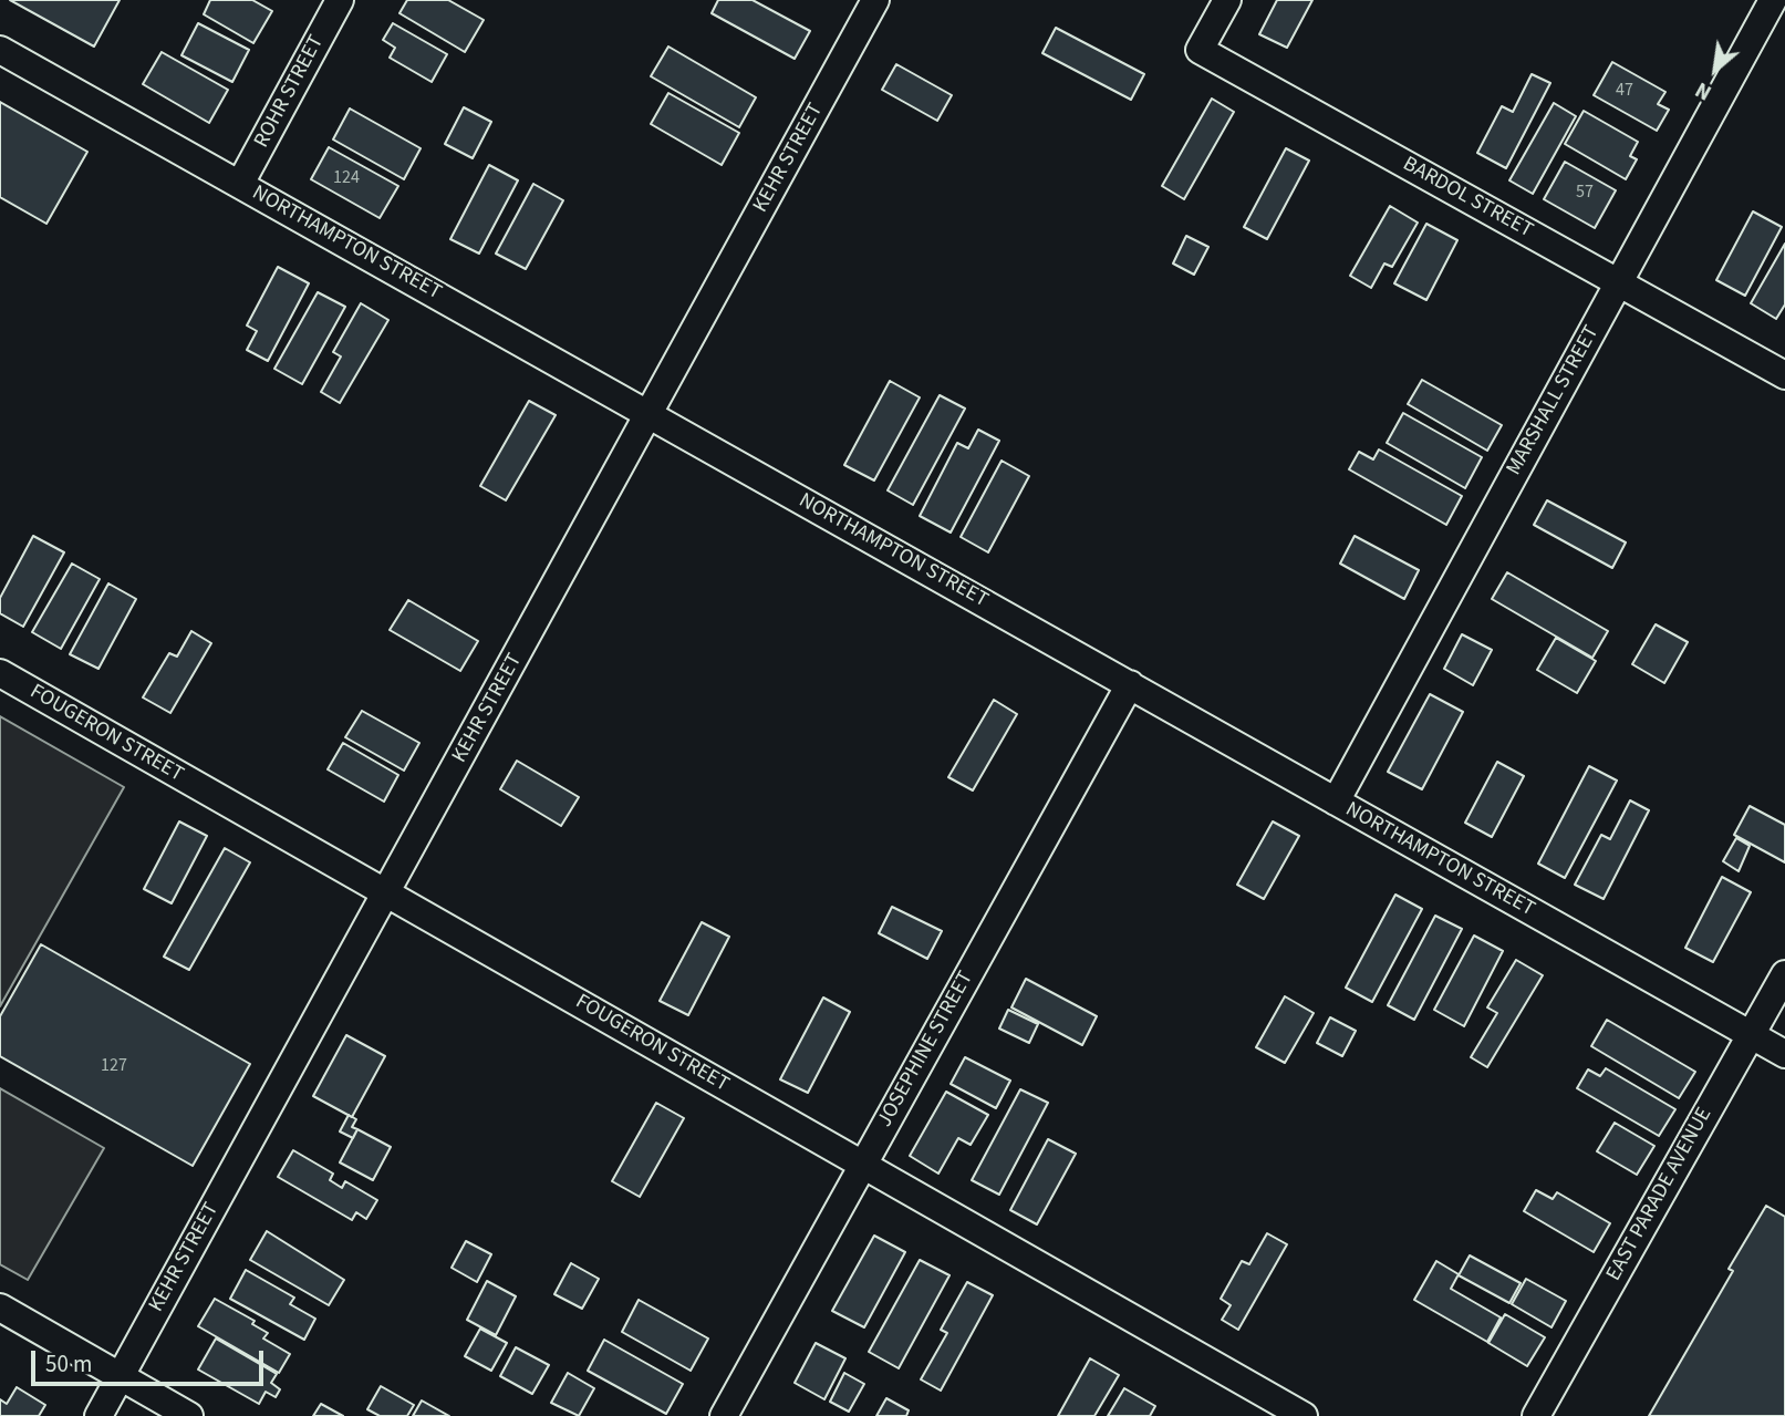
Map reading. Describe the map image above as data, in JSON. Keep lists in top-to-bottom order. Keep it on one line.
{"streets":{"street":["ROHR STREET","KEHR STREET","BARDOL STREET","NORTHAMPTON STREET","MARSHALL STREET","FOUGERON STREET","JOSEPHINE STREET","EAST PARADE AVENUE"]},"crossings":[["ROHR STREET","NORTHAMPTON STREET"],["KEHR STREET","NORTHAMPTON STREET"],["KEHR STREET","FOUGERON STREET"],["BARDOL STREET","MARSHALL STREET"],["NORTHAMPTON STREET","MARSHALL STREET"],["NORTHAMPTON STREET","JOSEPHINE STREET"],["NORTHAMPTON STREET","EAST PARADE AVENUE"],["FOUGERON STREET","JOSEPHINE STREET"]],"house_numbers":["47","124","57","127"],"scale_bar":"50 m","north":"bottom left"}
